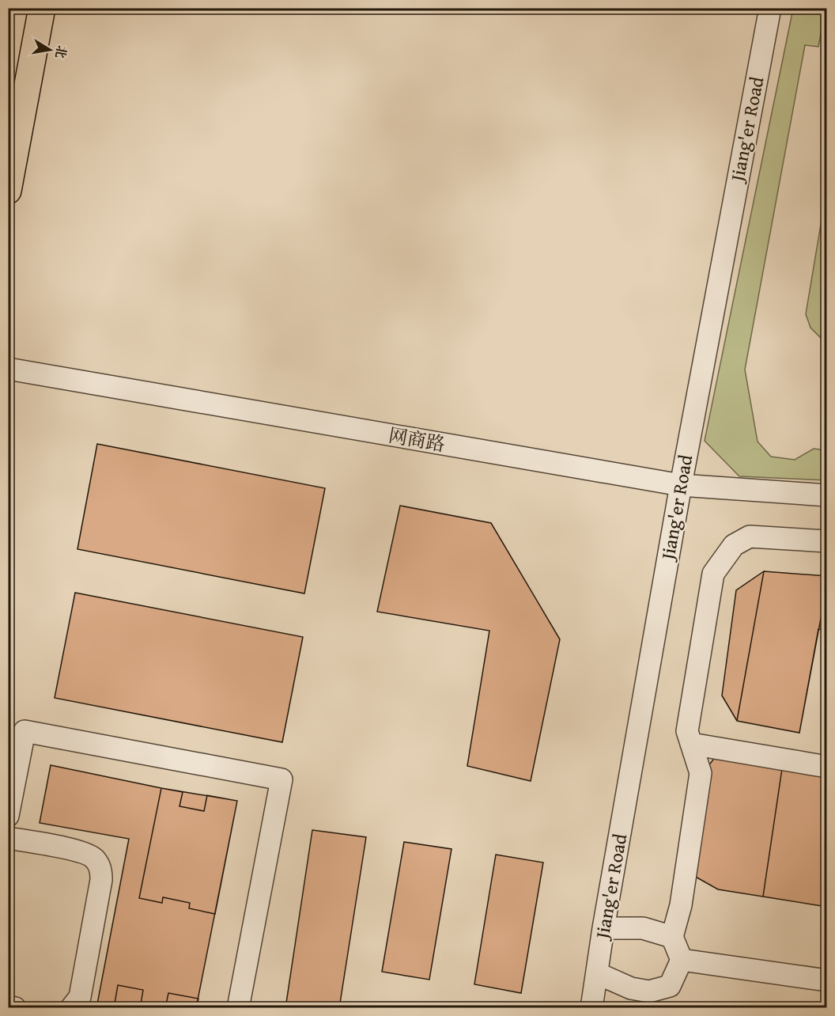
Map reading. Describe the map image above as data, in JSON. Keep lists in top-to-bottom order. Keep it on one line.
{"streets":{"street":["Jiang'er Road","网商路"]},"crossings":[["Jiang'er Road","网商路"]],"north":"right"}
